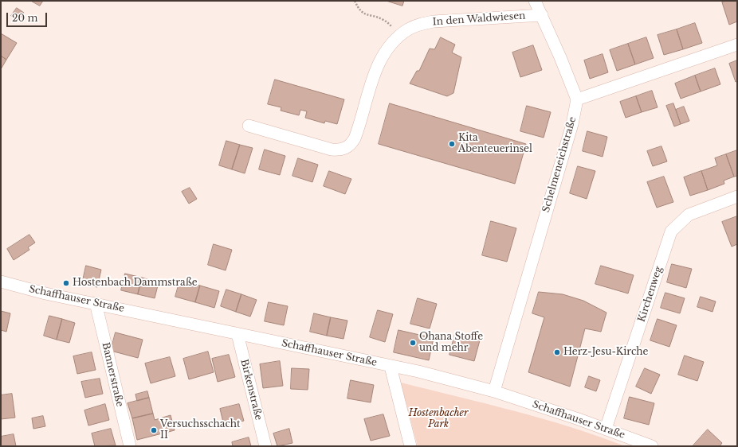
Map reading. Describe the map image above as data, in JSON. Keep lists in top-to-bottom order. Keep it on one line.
{"streets":{"street":["In den Waldwiesen","Schelmeneichstraße","Kirchenweg","Schaffhauser Straße","Bannerstraße","Birkenstraße"]},"crossings":[["In den Waldwiesen","Schelmeneichstraße"],["Schelmeneichstraße","Schaffhauser Straße"],["Kirchenweg","Schaffhauser Straße"],["Schaffhauser Straße","Bannerstraße"],["Schaffhauser Straße","Birkenstraße"]],"parks":["Hostenbacher Park"],"places":["Kita Abenteuerinsel","Hostenbach Dammstraße","Ohana Stoffe und mehr","Herz-Jesu-Kirche","Versuchsschacht II"],"scale_bar":"20 m"}
